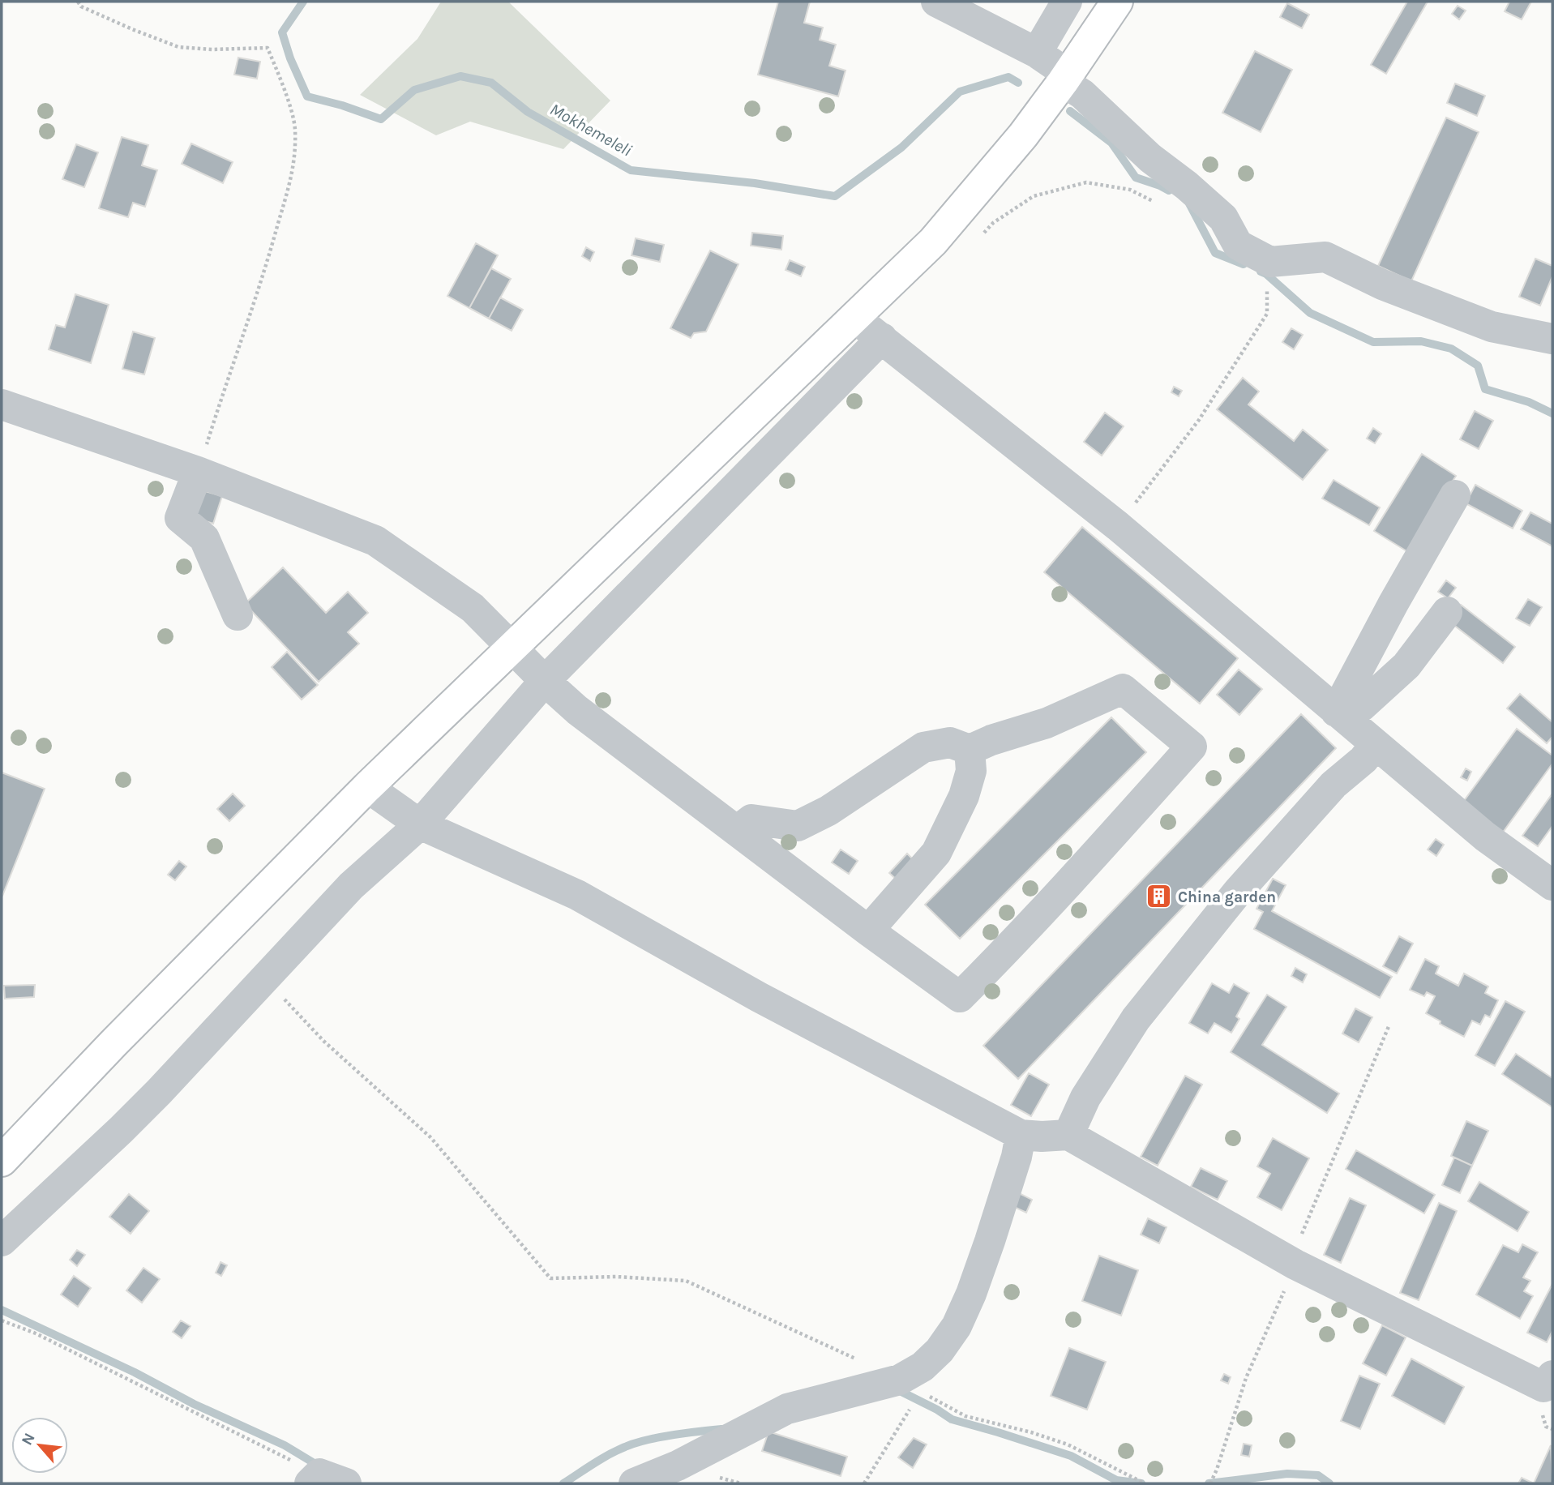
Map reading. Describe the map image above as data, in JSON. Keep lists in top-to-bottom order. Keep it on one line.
{"water":["Mokhemeleli"],"places":{"building":["China garden"]},"north":"top left"}
